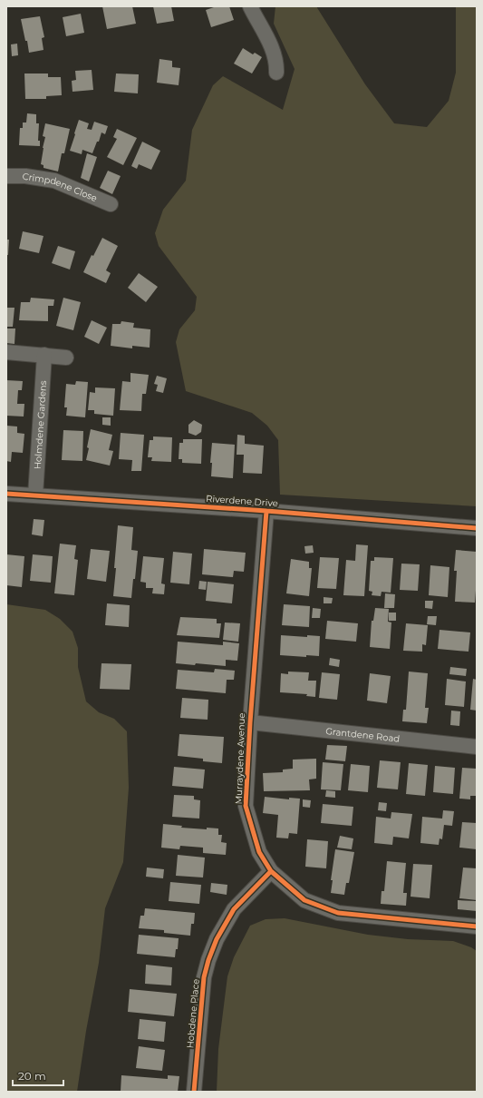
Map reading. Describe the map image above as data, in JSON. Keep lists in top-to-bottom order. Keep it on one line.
{"streets":{"street":["Crimpdene Close","Holmdene Gardens","Riverdene Drive","Grantdene Road","Murraydene Avenue","Hobdene Place"]},"crossings":[["Holmdene Gardens","Riverdene Drive"],["Riverdene Drive","Murraydene Avenue"],["Grantdene Road","Murraydene Avenue"],["Murraydene Avenue","Hobdene Place"]],"scale_bar":"20 m"}
